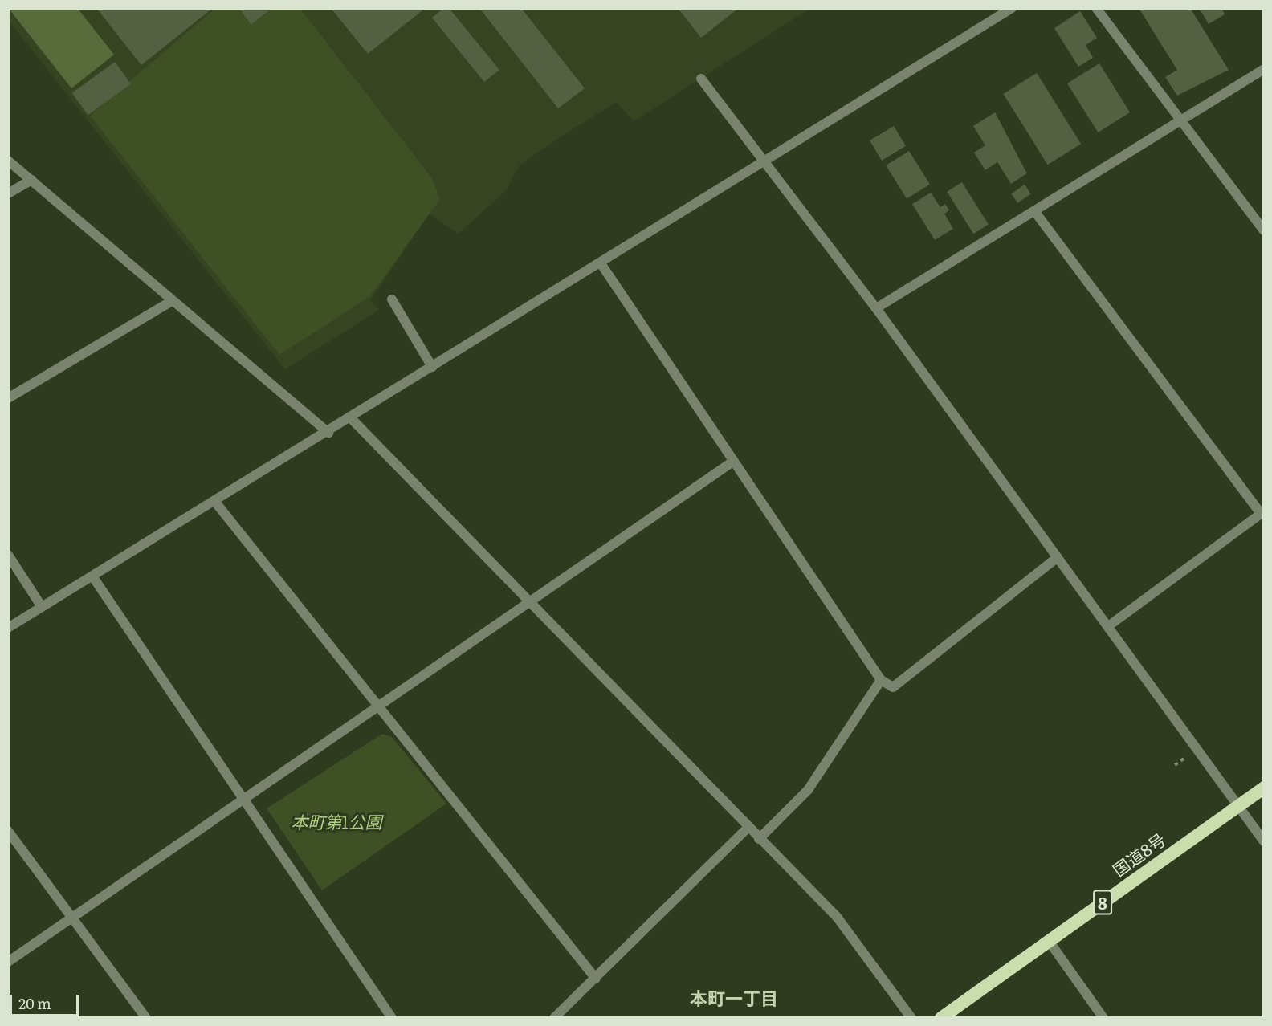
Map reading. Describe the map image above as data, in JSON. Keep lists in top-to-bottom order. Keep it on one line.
{"streets":{"highway":["国道8号","8"]},"districts":["本町一丁目"],"parks":["本町第1公園"],"scale_bar":"20 m"}
